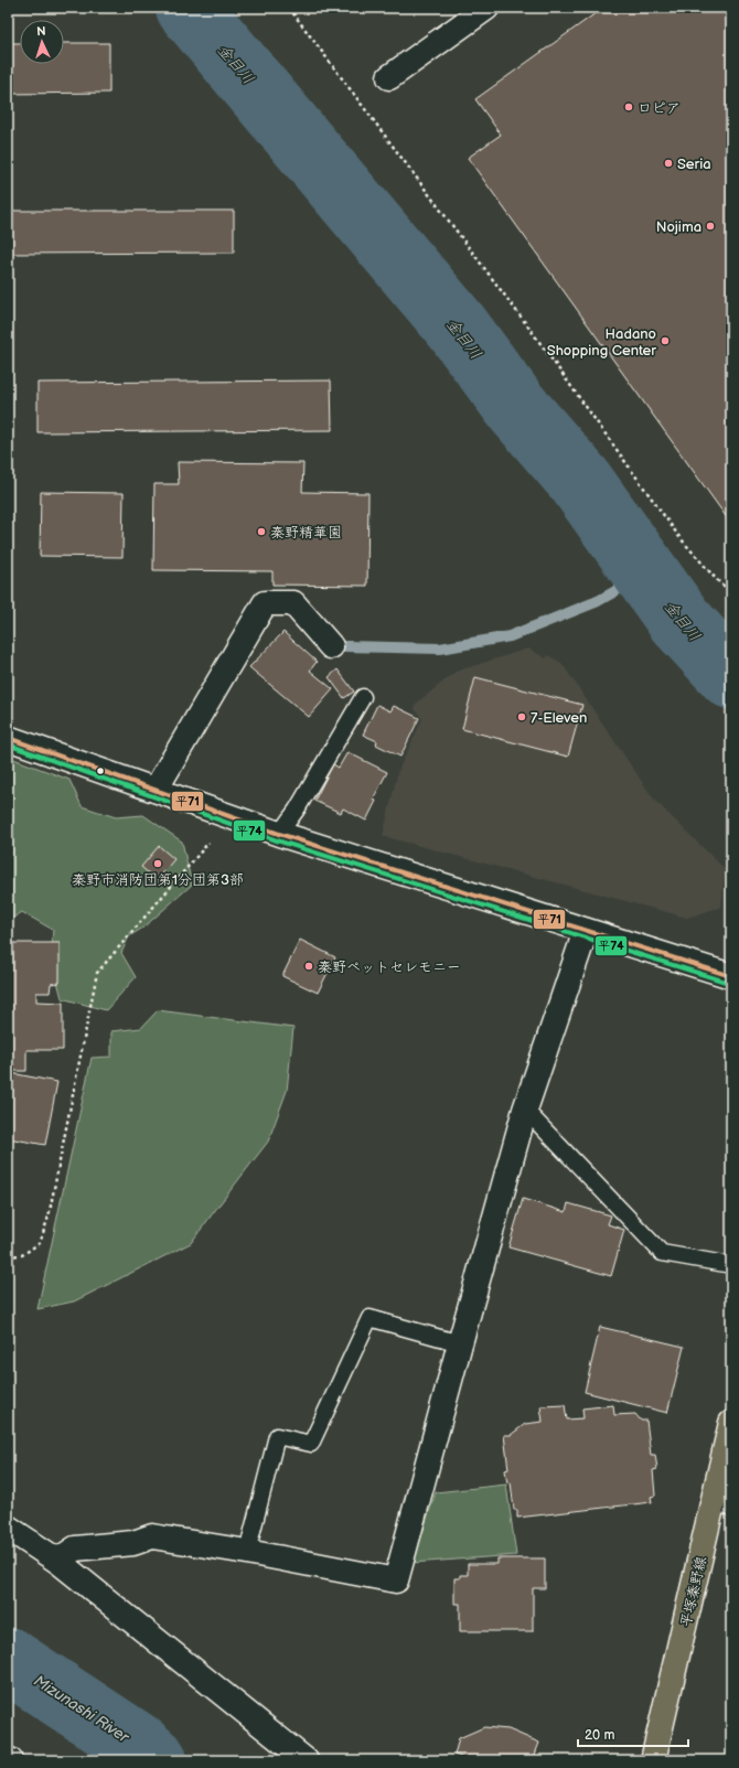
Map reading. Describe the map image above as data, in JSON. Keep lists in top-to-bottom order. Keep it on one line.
{"streets":{"main road":["平塚秦野線"]},"water":["金目川","Mizunashi River"],"places":["ロピア","Seria","Nojima","Hadano Shopping Center","秦野精華園","7-Eleven","秦野市消防団第1分団第3部","秦野ペットセレモニー"],"lines":["transit line 平71","transit line 平74"],"scale_bar":"20 m","north":"top"}
